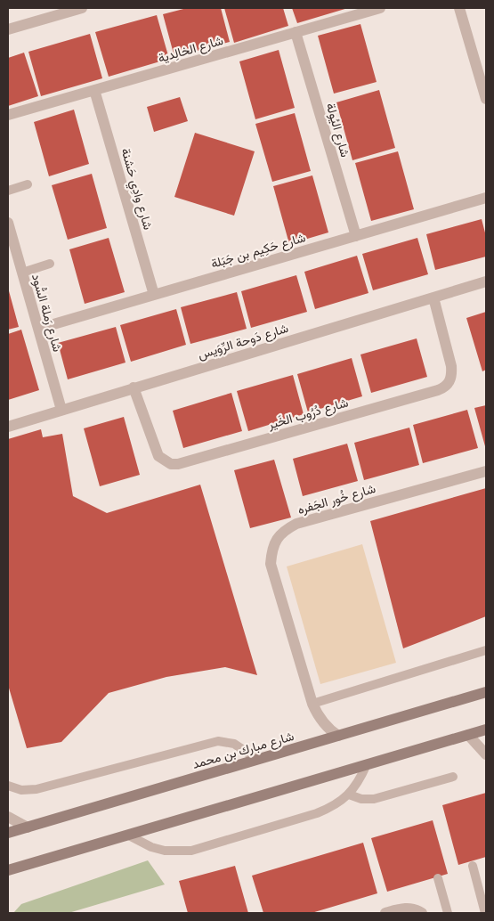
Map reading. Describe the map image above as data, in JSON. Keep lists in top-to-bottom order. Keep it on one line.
{"streets":{"main road":["شارع مبارك بن محمد"],"street":["شارع الخالِدية","شارع اليُولة","شارع وادِي حَشنة","شارع حَكِيم بن جَبَلة","شارع رَملة السُّود","شارع دَوحة الرِّوَيس","شارع دُرُوب الخَير","شارع خُور الجَفره"]},"crossings":[["شارع الخالِدية","شارع اليُولة"],["شارع الخالِدية","شارع وادِي حَشنة"],["شارع اليُولة","شارع حَكِيم بن جَبَلة"],["شارع وادِي حَشنة","شارع حَكِيم بن جَبَلة"],["شارع حَكِيم بن جَبَلة","شارع رَملة السُّود"],["شارع رَملة السُّود","شارع دَوحة الرِّوَيس"],["شارع دَوحة الرِّوَيس","شارع دُرُوب الخَير"],["شارع خُور الجَفره","شارع مبارك بن محمد"]]}
